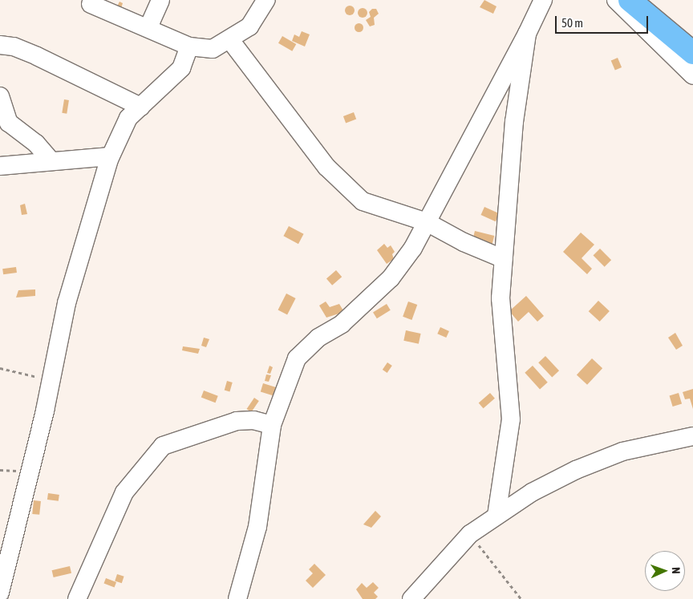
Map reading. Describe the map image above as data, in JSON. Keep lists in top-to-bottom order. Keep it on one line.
{"scale_bar":"50 m","north":"right"}
